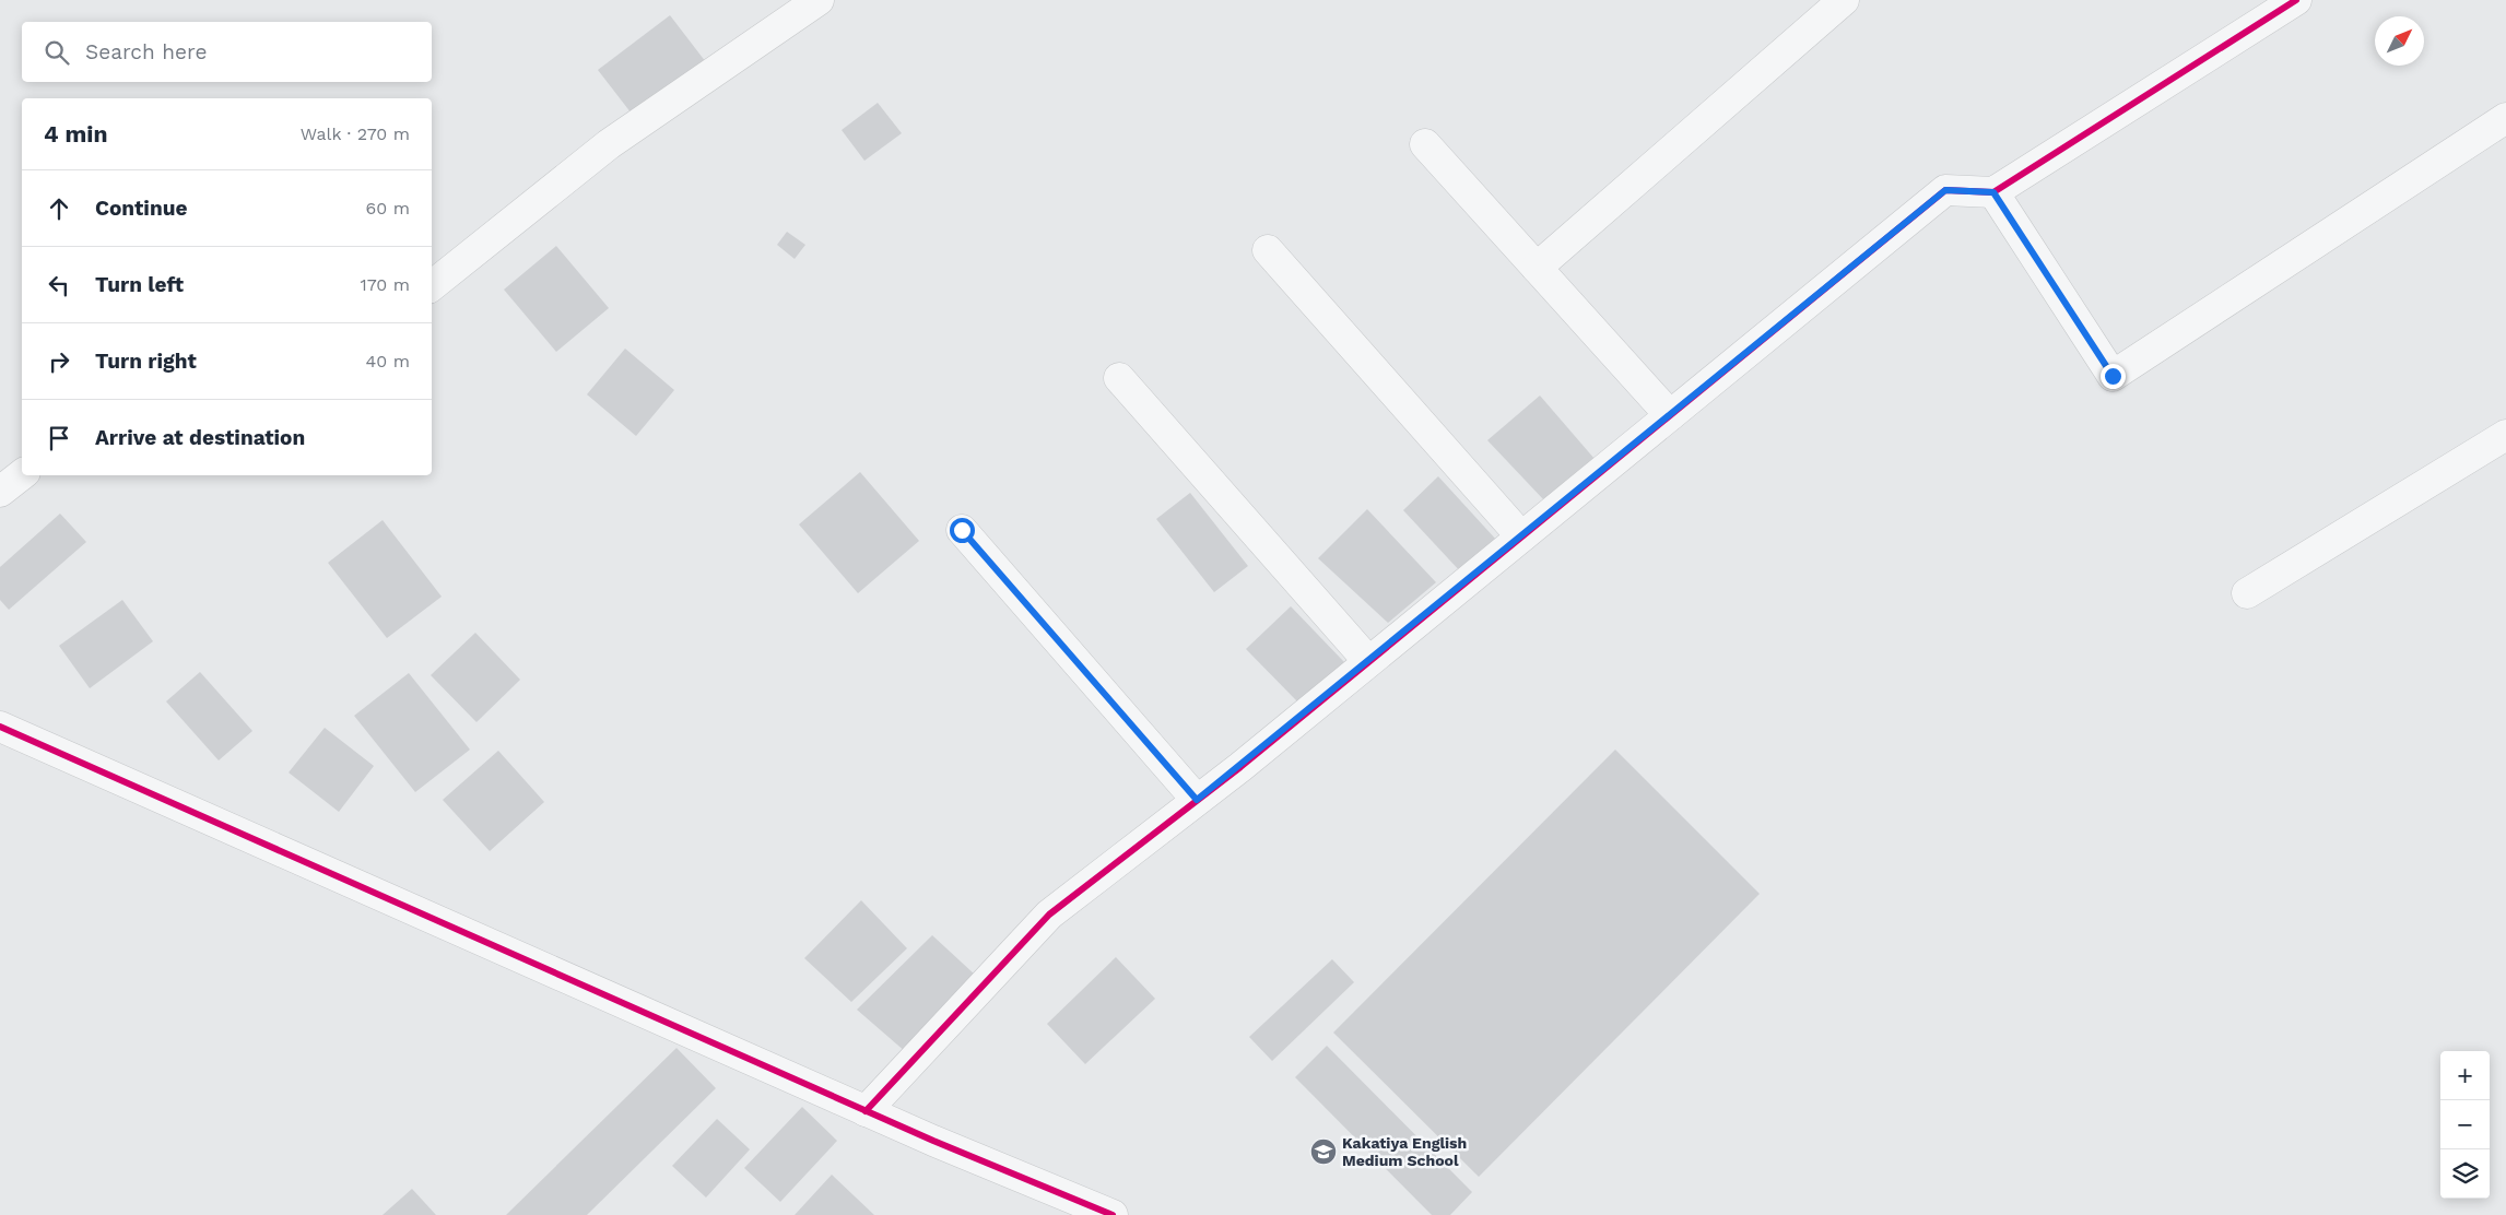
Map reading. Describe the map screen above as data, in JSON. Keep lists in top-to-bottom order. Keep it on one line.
{"places":{"school or university":["Kakatiya English Medium School"]},"north":"top right","page":{"search":"Search here","heading":["4 min","Walk · 270 m"],"list":[["Continue","60 m"],["Turn left","170 m"],["Turn right","40 m"],"Arrive at destination"],"map_buttons":["+","−"]}}
